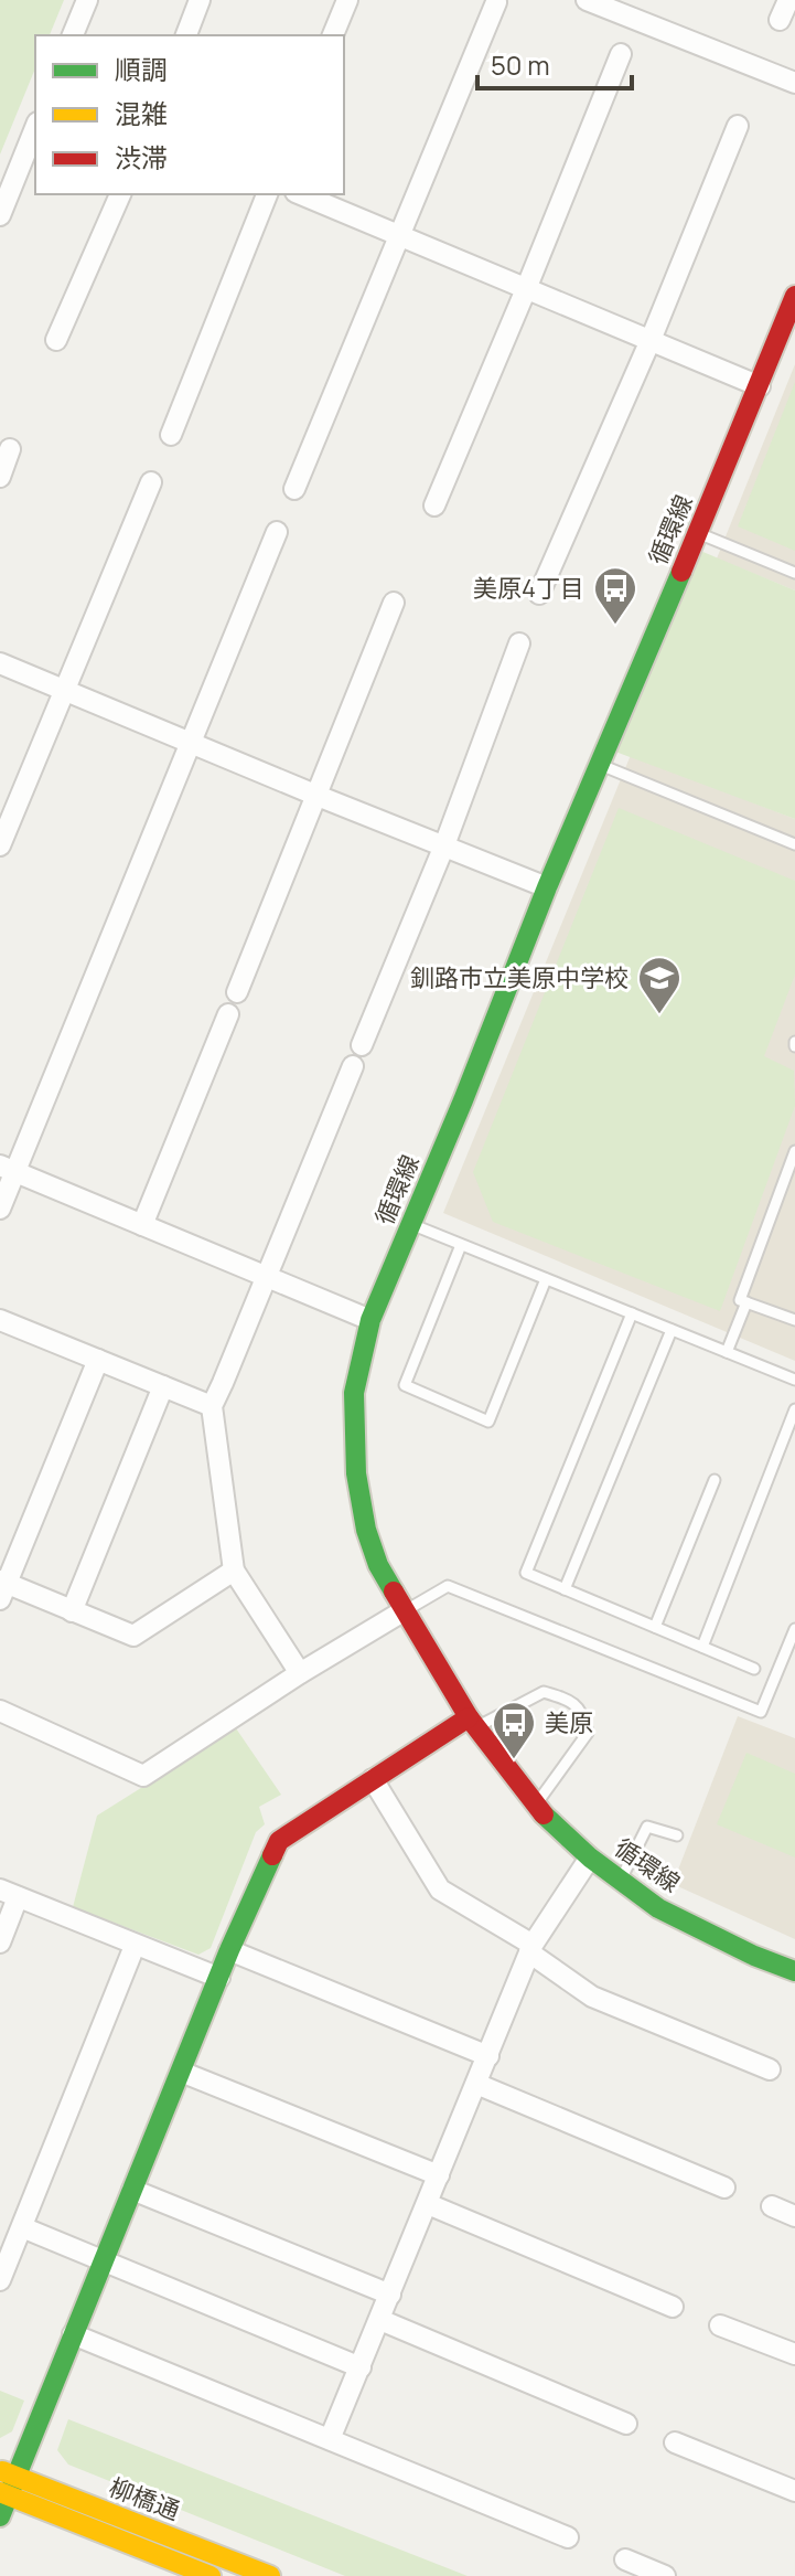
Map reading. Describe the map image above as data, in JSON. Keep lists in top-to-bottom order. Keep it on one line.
{"streets":{"street":["循環線","柳橋通"]},"places":{"bus stop":["美原4丁目","美原"],"school or university":["釧路市立美原中学校"]},"legend":["順調","混雑","渋滞"],"scale_bar":"50 m"}
